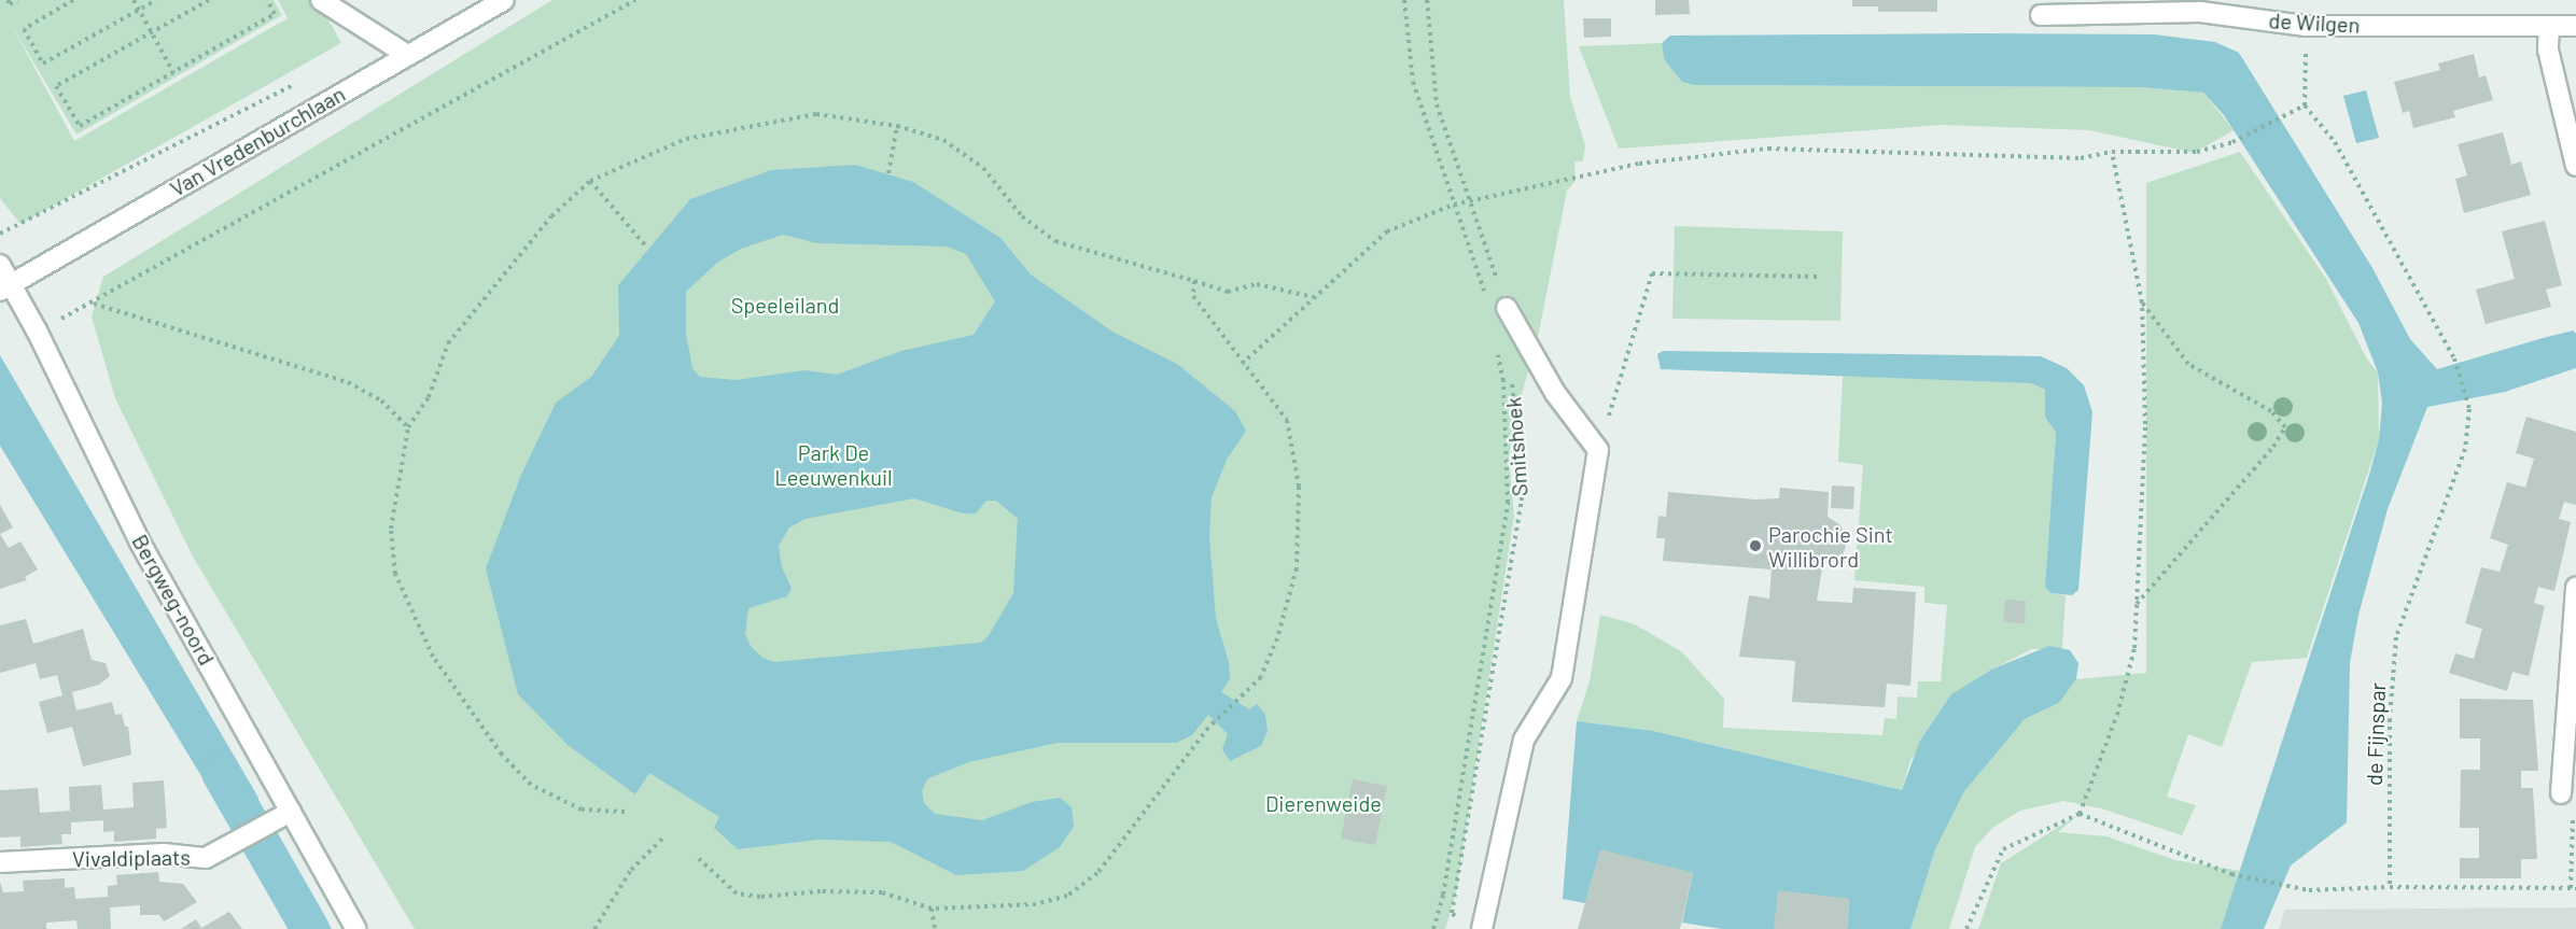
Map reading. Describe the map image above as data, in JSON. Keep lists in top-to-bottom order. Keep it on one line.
{"streets":{"street":["de Wilgen","Van Vredenburchlaan","Bergweg-noord","Vivaldiplaats"],"path":["Smitshoek","de Fijnspar"]},"crossings":[["Van Vredenburchlaan","Bergweg-noord"],["Bergweg-noord","Vivaldiplaats"]],"parks":["Speeleiland","Park De Leeuwenkuil","Dierenweide"],"places":["Parochie Sint Willibrord"]}
